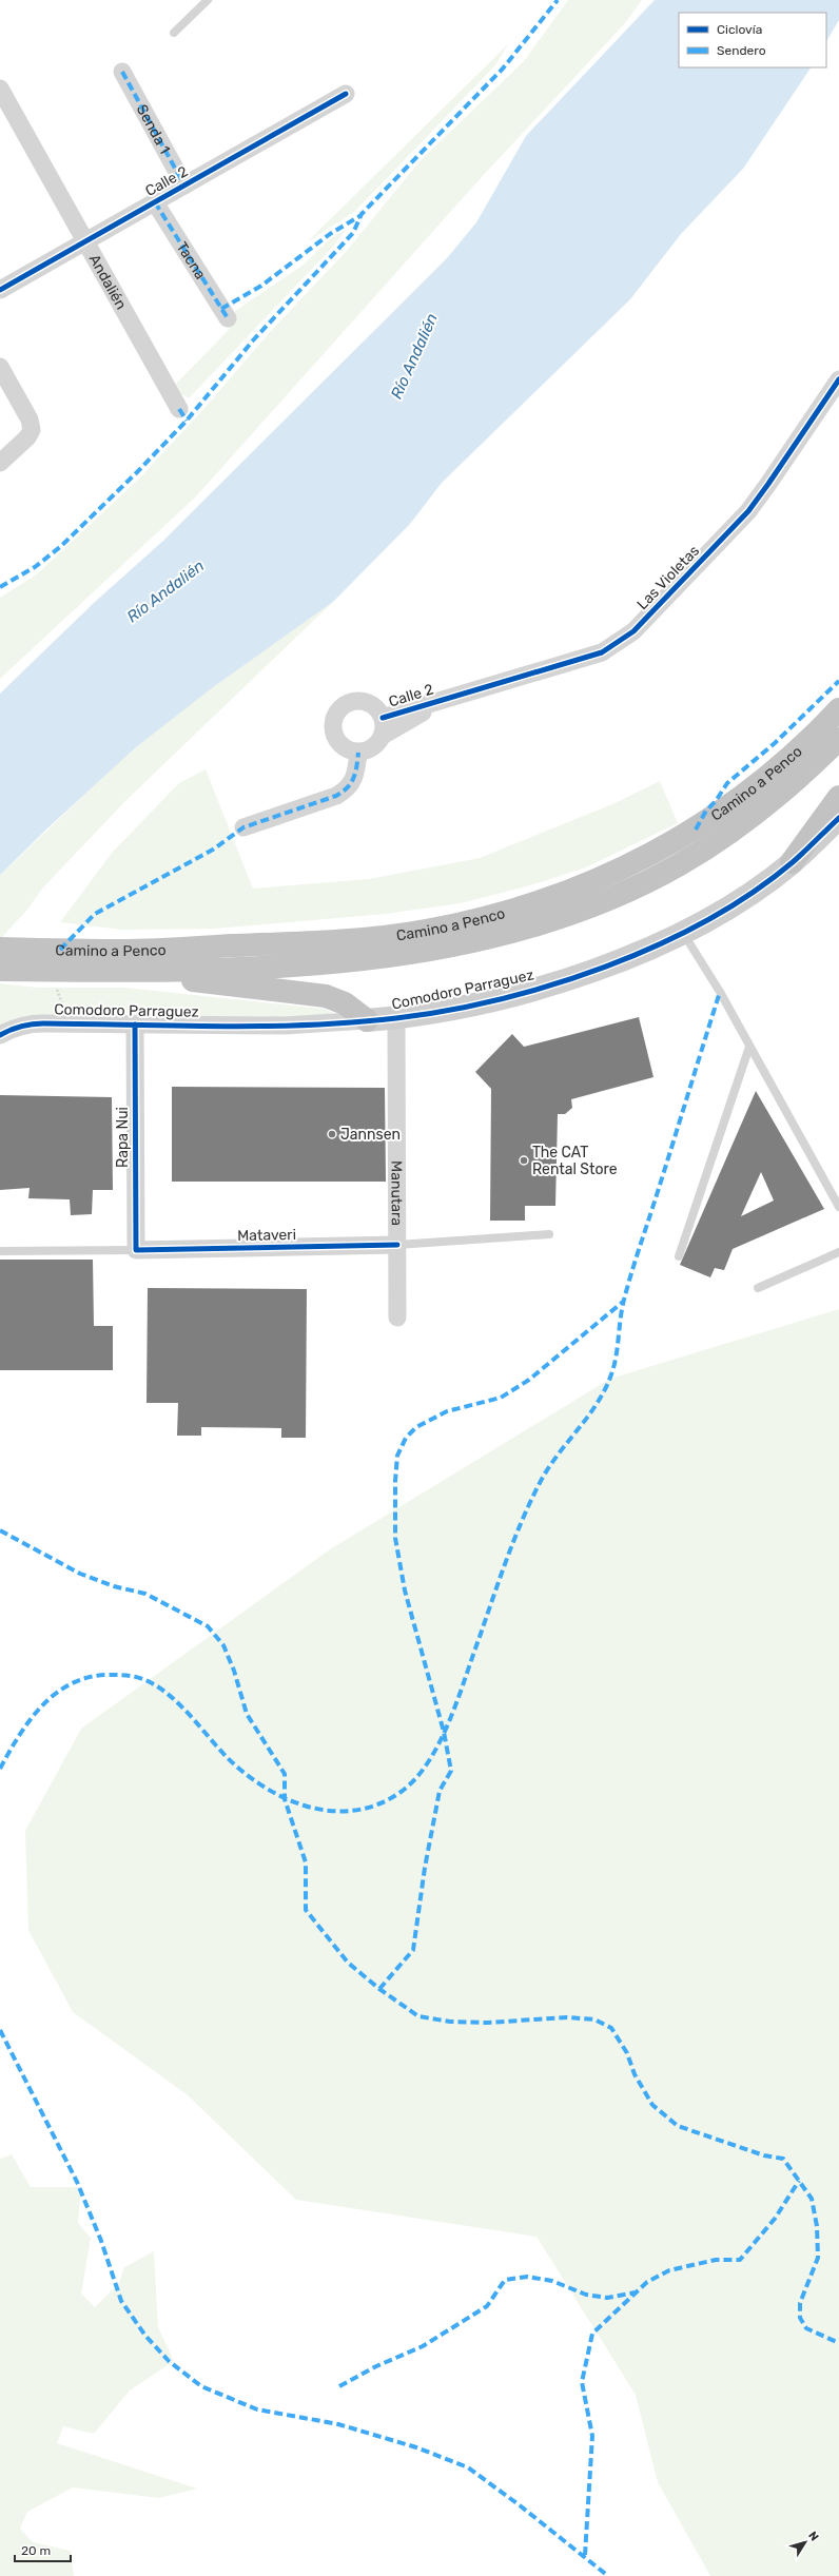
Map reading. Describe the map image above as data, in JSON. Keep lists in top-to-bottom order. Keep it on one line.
{"streets":{"highway":["Camino a Penco"],"street":["Senda 1","Calle 2","Tacna","Andalién","Las Violetas","Comodoro Parraguez","Rapa Nui","Manutara","Mataveri"]},"crossings":[["Senda 1","Calle 2"],["Calle 2","Tacna"],["Calle 2","Andalién"],["Calle 2","Las Violetas"],["Comodoro Parraguez","Rapa Nui"],["Comodoro Parraguez","Manutara"],["Rapa Nui","Mataveri"],["Manutara","Mataveri"]],"water":["Río Andalién"],"places":["Jannsen","The CAT Rental Store"],"legend":["Ciclovía","Sendero"],"scale_bar":"20 m","north":"top right"}
